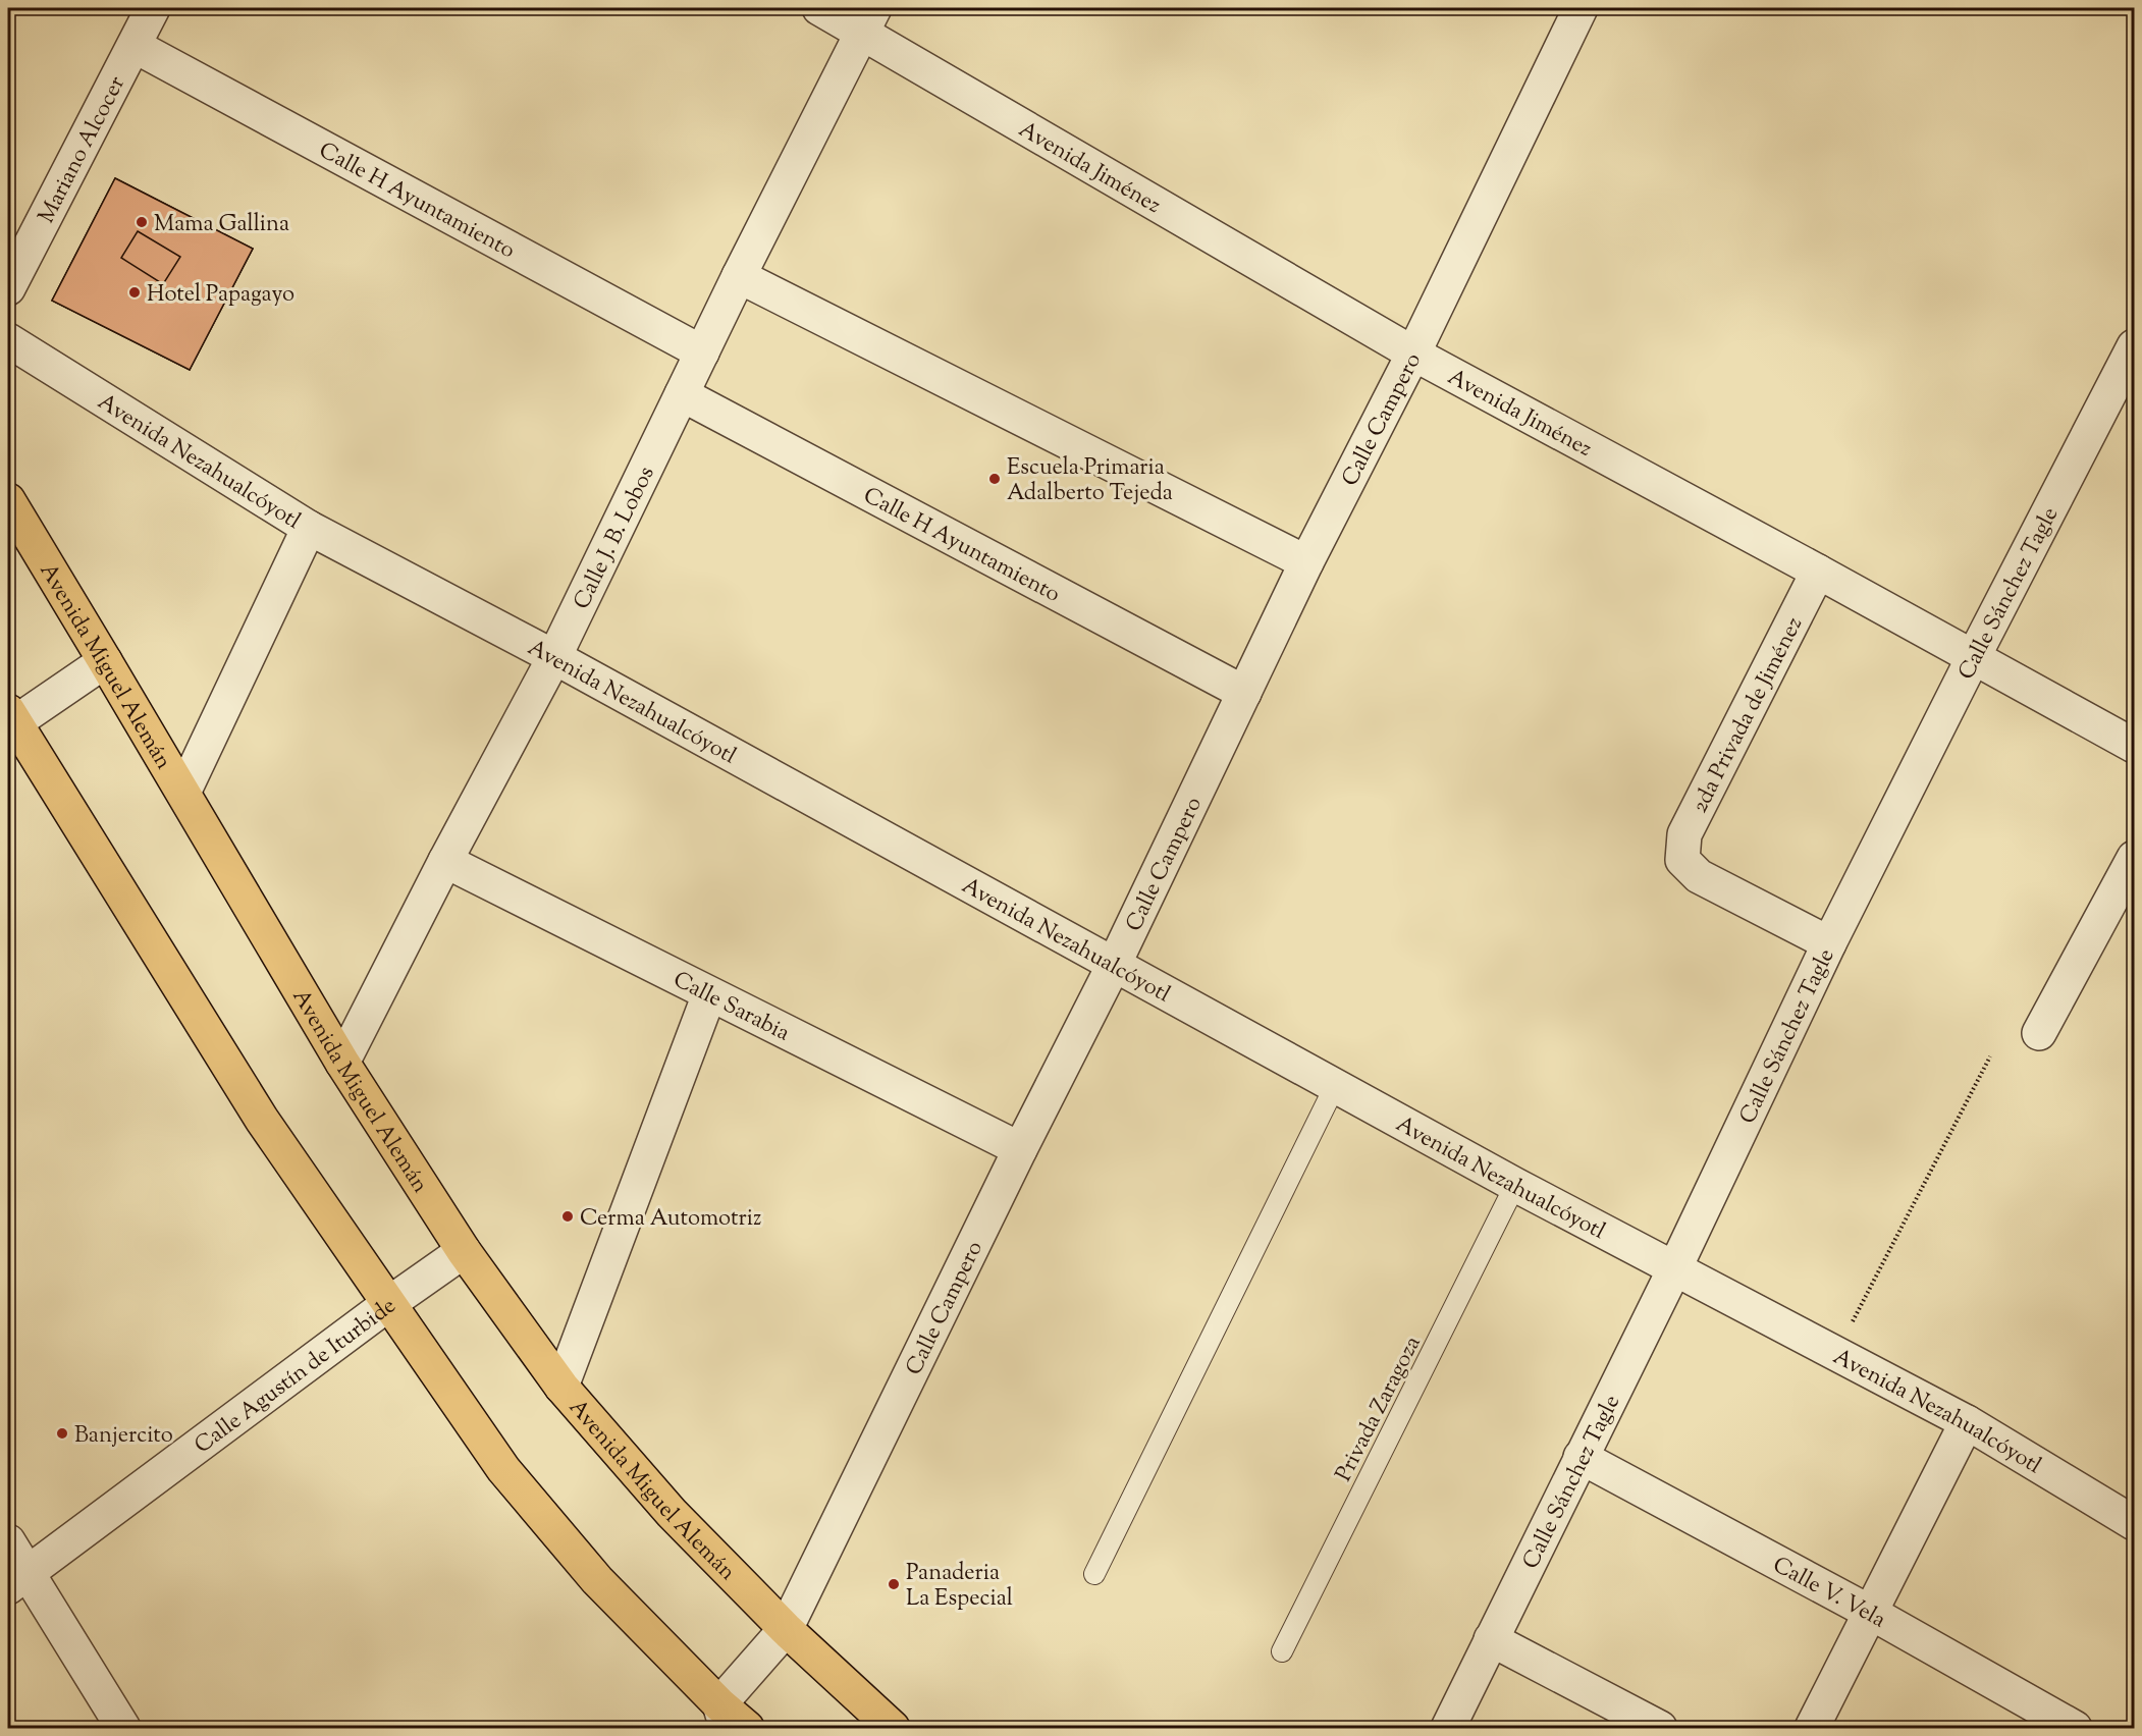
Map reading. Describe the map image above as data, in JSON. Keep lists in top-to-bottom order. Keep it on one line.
{"streets":{"main road":["Avenida Miguel Alemán"],"street":["Mariano Alcocer","Avenida Jiménez","Calle H Ayuntamiento","Calle Campero","Avenida Nezahualcóyotl","Calle J. B. Lobos","Calle Sánchez Tagle","2da Privada de Jiménez","Calle Sarabia","Calle Agustín de Iturbide","Calle V. Vela"],"lane":["Privada Zaragoza"]},"crossings":[["Mariano Alcocer","Calle H Ayuntamiento"],["Avenida Jiménez","Calle Campero"],["Avenida Jiménez","Calle J. B. Lobos"],["Avenida Jiménez","Calle Sánchez Tagle"],["Avenida Jiménez","2da Privada de Jiménez"],["Calle H Ayuntamiento","Calle Campero"],["Calle H Ayuntamiento","Calle J. B. Lobos"],["Calle Campero","Avenida Nezahualcóyotl"],["Calle Campero","Avenida Miguel Alemán"],["Calle Campero","Calle Sarabia"],["Avenida Nezahualcóyotl","Calle J. B. Lobos"],["Avenida Nezahualcóyotl","Calle Sánchez Tagle"],["Avenida Nezahualcóyotl","Privada Zaragoza"],["Calle J. B. Lobos","Avenida Miguel Alemán"],["Calle J. B. Lobos","Calle Sarabia"],["Calle Sánchez Tagle","2da Privada de Jiménez"],["Calle Sánchez Tagle","Calle V. Vela"],["Avenida Miguel Alemán","Calle Agustín de Iturbide"]],"places":["Mama Gallina","Hotel Papagayo","Escuela Primaria Adalberto Tejeda","Cerma Automotriz","Banjercito","Panaderia La Especial"]}
